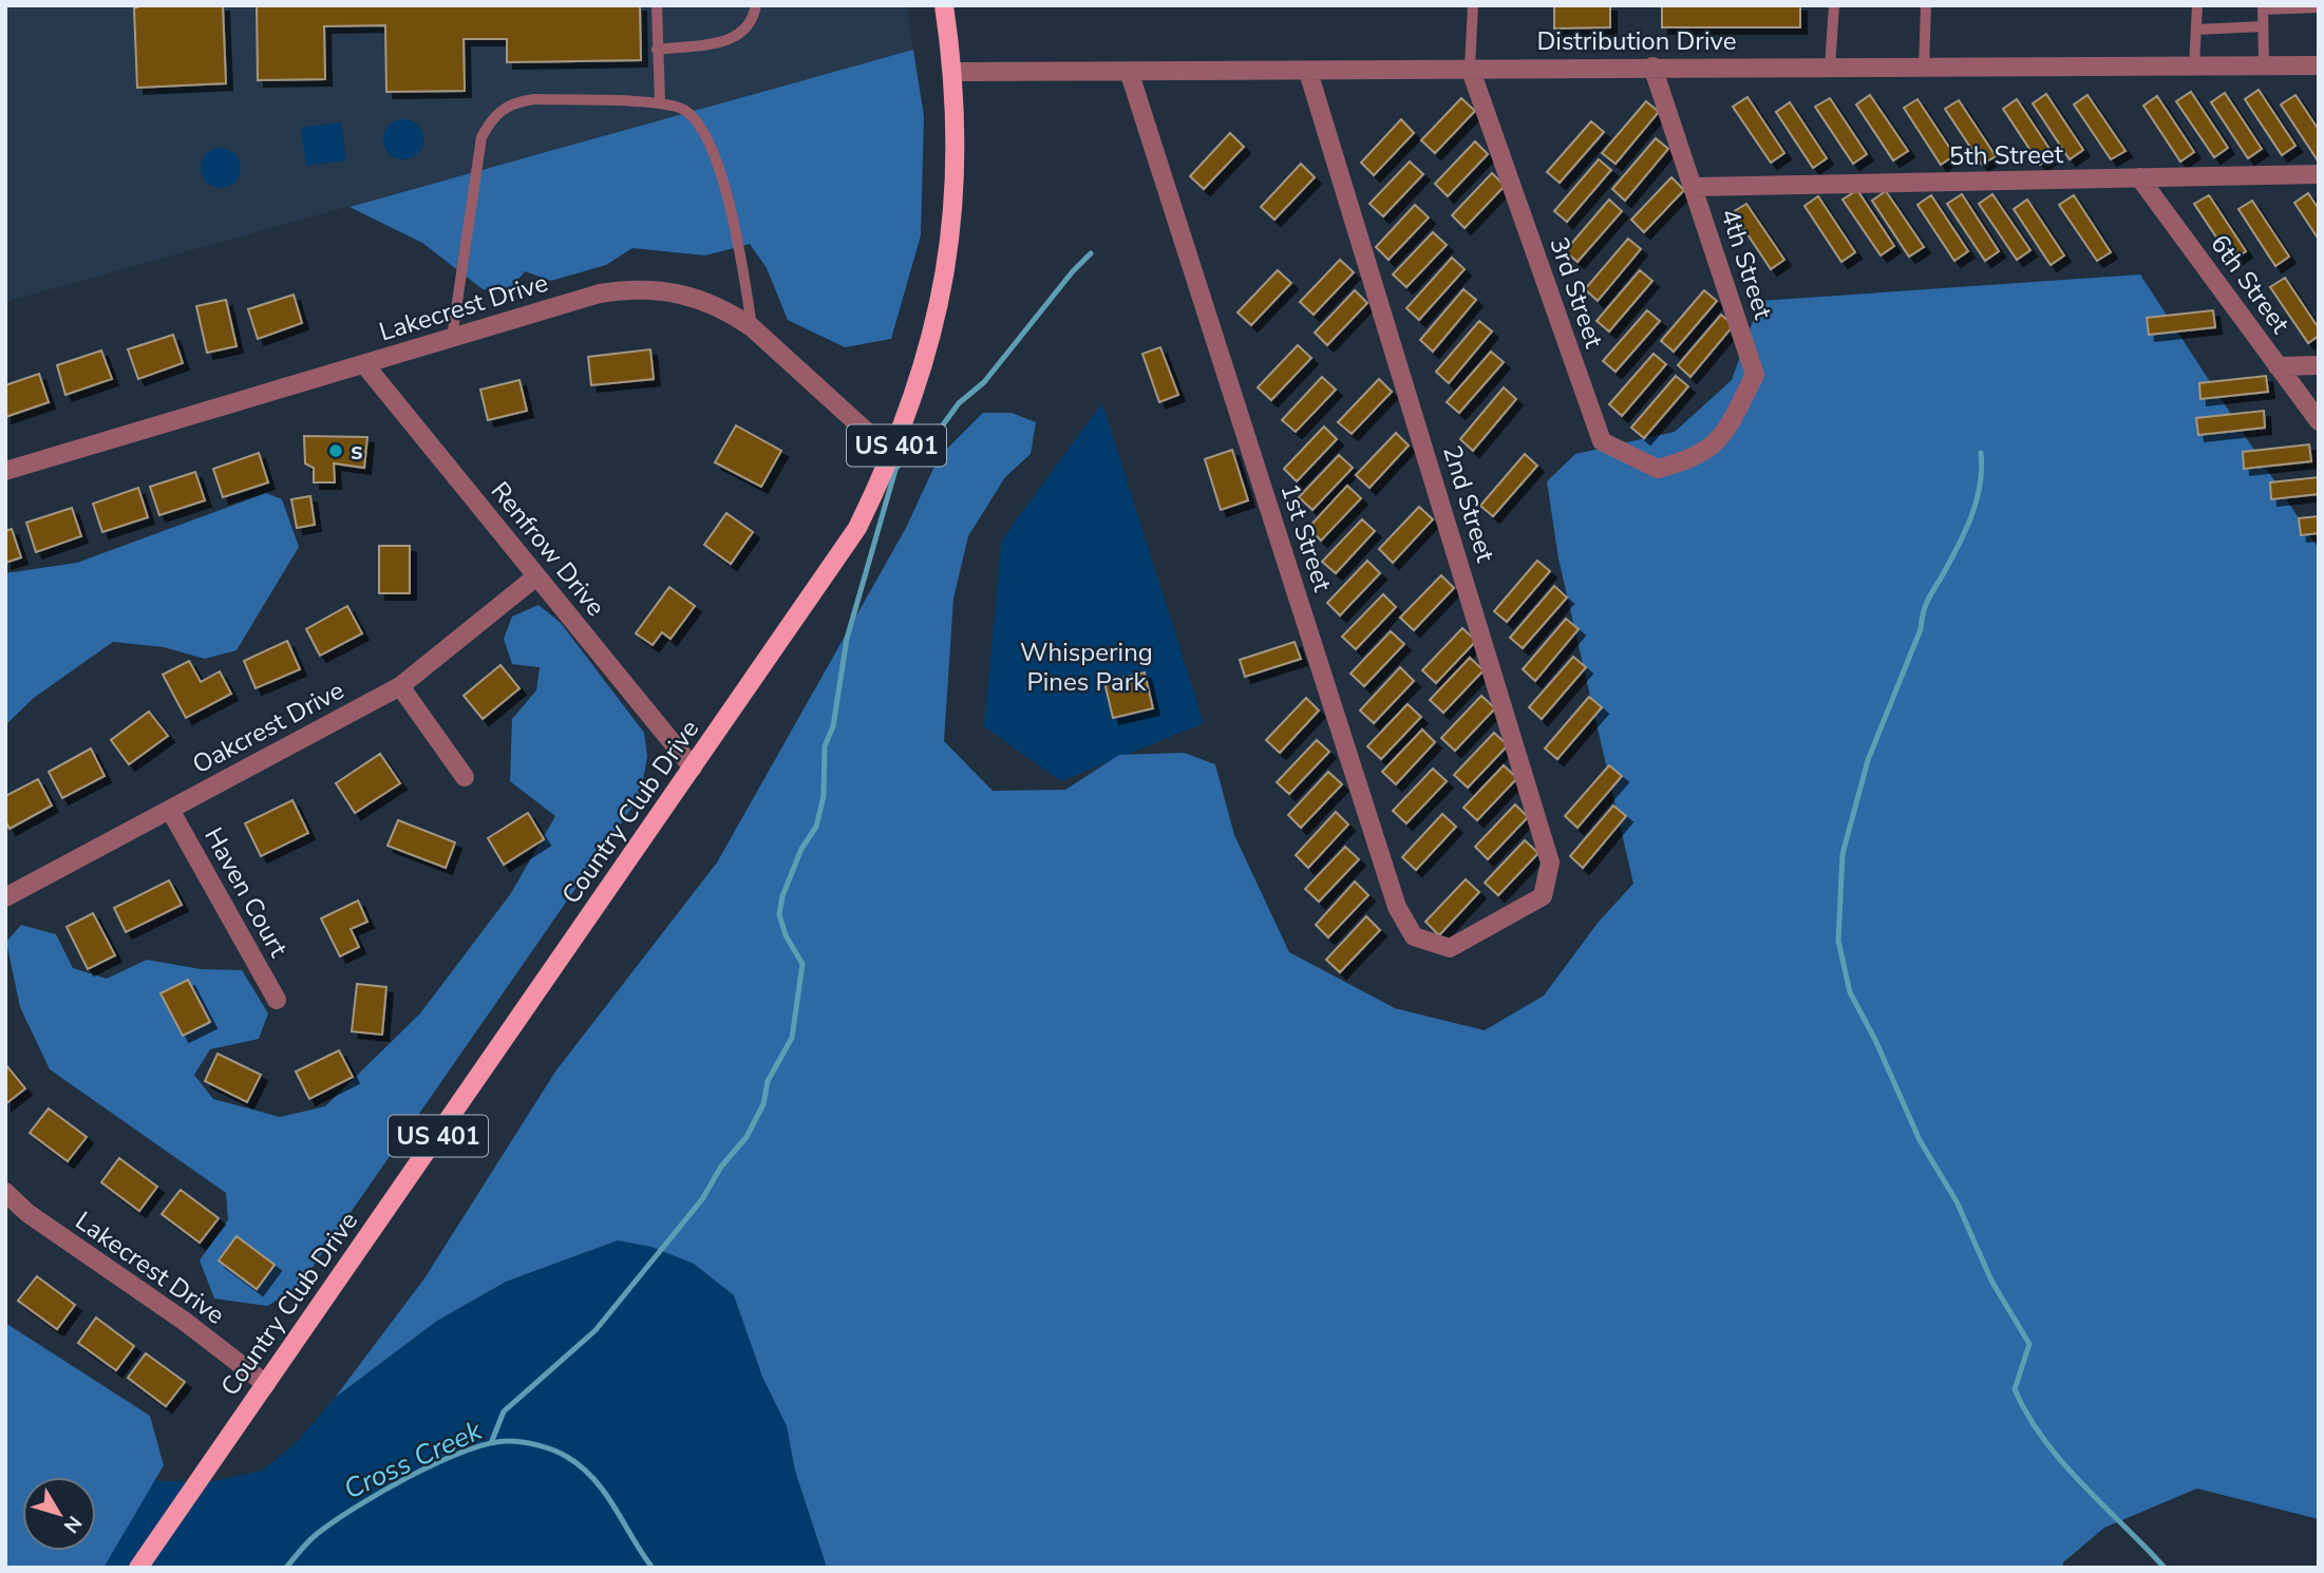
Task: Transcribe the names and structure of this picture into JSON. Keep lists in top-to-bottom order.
{
  "streets": {
    "main road": ["US 401", "Country Club Drive"],
    "street": [
      "Distribution Drive",
      "5th Street",
      "4th Street",
      "6th Street",
      "3rd Street",
      "Lakecrest Drive",
      "2nd Street",
      "1st Street",
      "Renfrow Drive",
      "Oakcrest Drive",
      "Haven Court"
    ]
  },
  "crossings": [
    ["Distribution Drive", "4th Street"],
    ["Distribution Drive", "3rd Street"],
    ["Distribution Drive", "2nd Street"],
    ["Distribution Drive", "1st Street"],
    ["Distribution Drive", "Country Club Drive"],
    ["5th Street", "4th Street"],
    ["5th Street", "6th Street"],
    ["4th Street", "3rd Street"],
    ["Lakecrest Drive", "Renfrow Drive"],
    ["Lakecrest Drive", "Country Club Drive"],
    ["2nd Street", "1st Street"],
    ["Renfrow Drive", "Oakcrest Drive"],
    ["Renfrow Drive", "Country Club Drive"],
    ["Oakcrest Drive", "Haven Court"]
  ],
  "water": ["Cross Creek"],
  "parks": ["Whispering Pines Park"],
  "places": ["s"],
  "north": "bottom right"
}
